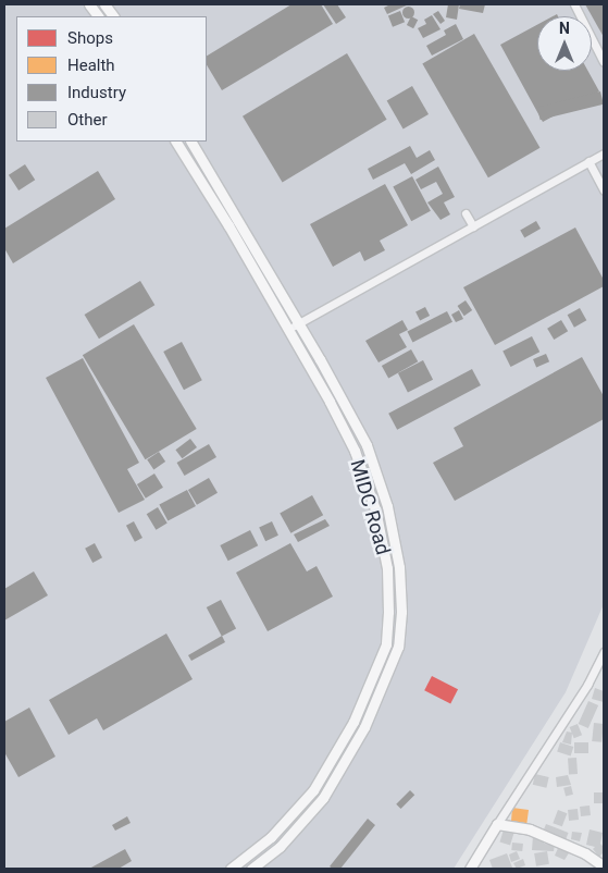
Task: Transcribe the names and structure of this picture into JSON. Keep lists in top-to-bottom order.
{
  "streets": {
    "main road": ["MIDC Road"]
  },
  "legend": [
    "Shops",
    "Health",
    "Industry",
    "Other"
  ],
  "north": "top"
}
